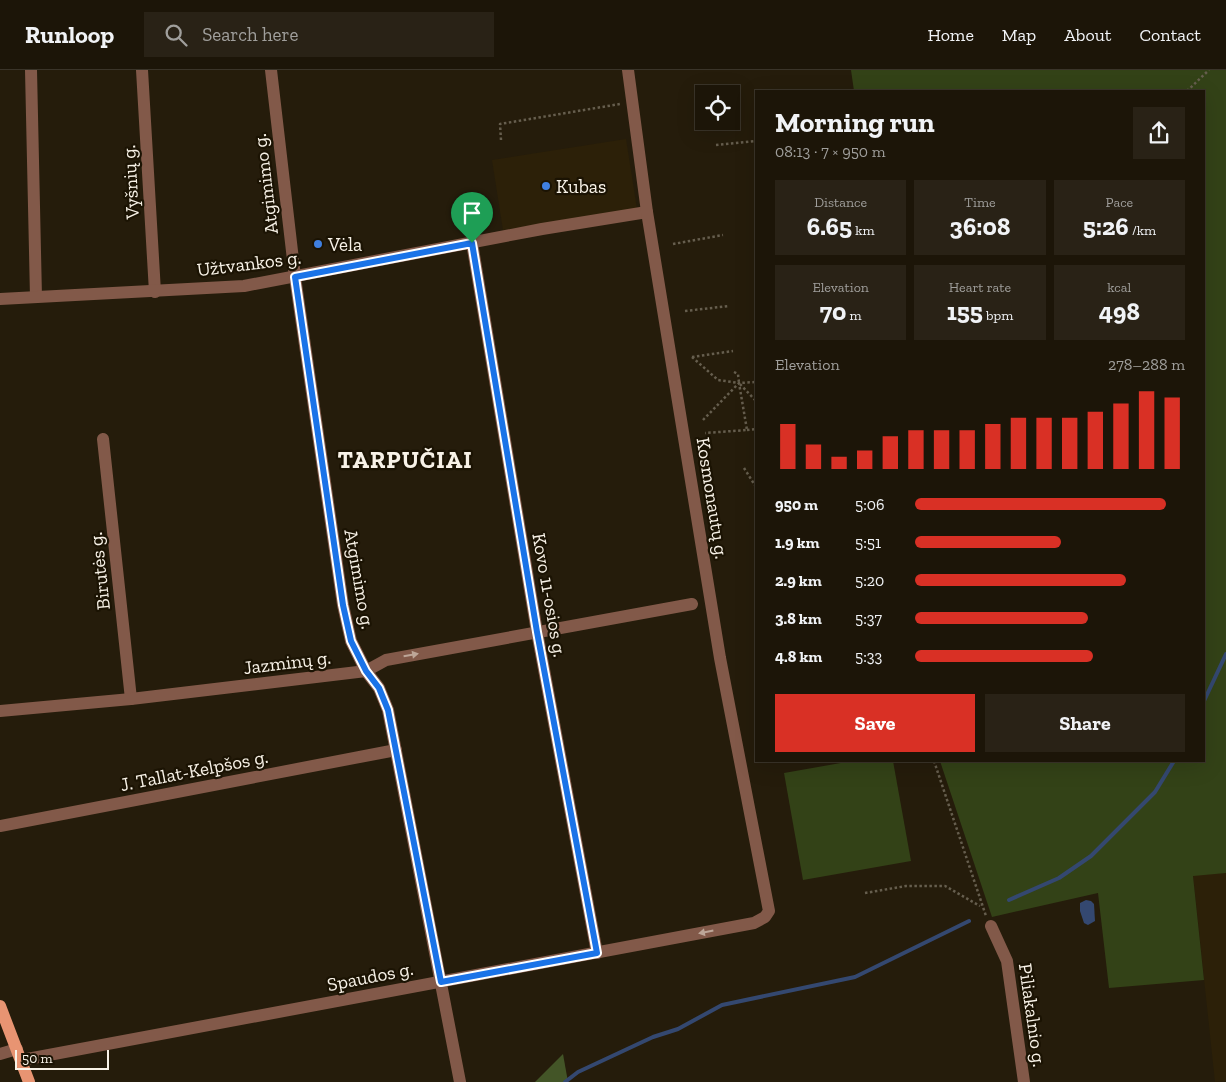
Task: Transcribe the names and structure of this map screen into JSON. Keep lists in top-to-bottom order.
{
  "streets": {
    "street": [
      "Vyšnių g.",
      "Atgimimo g.",
      "Užtvankos g.",
      "Kosmonautų g.",
      "Birutės g.",
      "Kovo 11-osios g.",
      "Jazminų g.",
      "J. Tallat-Kelpšos g.",
      "Spaudos g.",
      "Piliakalnio g."
    ]
  },
  "crossings": [
    ["Vyšnių g.", "Užtvankos g."],
    ["Atgimimo g.", "Užtvankos g."],
    ["Atgimimo g.", "Jazminų g."],
    ["Atgimimo g.", "J. Tallat-Kelpšos g."],
    ["Atgimimo g.", "Spaudos g."],
    ["Užtvankos g.", "Kosmonautų g."],
    ["Užtvankos g.", "Kovo 11-osios g."],
    ["Kosmonautų g.", "Spaudos g."],
    ["Birutės g.", "Jazminų g."],
    ["Kovo 11-osios g.", "Jazminų g."],
    ["Kovo 11-osios g.", "Spaudos g."]
  ],
  "districts": ["TARPUČIAI"],
  "places": ["Kubas", "Vėla"],
  "scale_bar": "50 m",
  "page": {
    "header": "Runloop",
    "search": "Search here",
    "nav": [
      "Home",
      "Map",
      "About",
      "Contact"
    ],
    "heading": ["Morning run", "08:13 · 7 × 950 m"],
    "stats": [
      ["Distance", "6.65 km"],
      ["Time", "36:08"],
      ["Pace", "5:26 /km"],
      ["Elevation", "70 m"],
      ["Heart rate", "155 bpm"],
      ["kcal", "498"]
    ],
    "chart": ["Elevation", "278–288 m"],
    "list": [
      {
        "name": "950 m",
        "note": "5:06"
      },
      {
        "name": "1.9 km",
        "note": "5:51"
      },
      {
        "name": "2.9 km",
        "note": "5:20"
      },
      {
        "name": "3.8 km",
        "note": "5:37"
      },
      {
        "name": "4.8 km",
        "note": "5:33"
      }
    ],
    "buttons": ["Save", "Share"],
    "scale": "50 m"
  }
}
